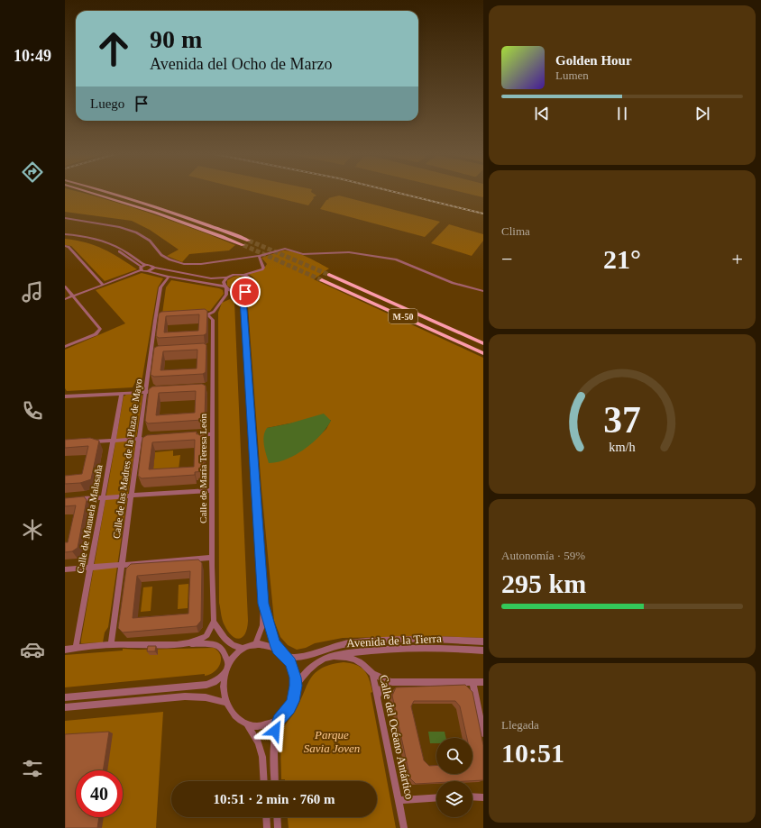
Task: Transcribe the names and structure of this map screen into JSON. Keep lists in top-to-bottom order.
{
  "streets": {
    "highway": ["M-50"],
    "street": [
      "Calle de las Madres de la Plaza de Mayo",
      "Calle de María Teresa León",
      "Calle de Manuela Malasaña",
      "Avenida de la Tierra",
      "Calle del Océano Antártico"
    ]
  },
  "crossings": [
    ["Avenida de la Tierra", "Calle del Océano Antártico"]
  ],
  "parks": ["Parque Savia Joven"],
  "page": {
    "tabs": "10:49",
    "turn": ["90 m", "Avenida del Ocho de Marzo"],
    "song": ["Golden Hour", "Lumen"],
    "then": "Luego",
    "tile": [
      "Clima",
      ["Autonomía · 59%", "295 km"],
      ["Llegada", "10:51"]
    ],
    "heat": ["−", "21°", "+"],
    "limit": "40",
    "trip": "10:51 · 2 min · 760 m",
    "gauge": ["37", "km/h"]
  }
}
